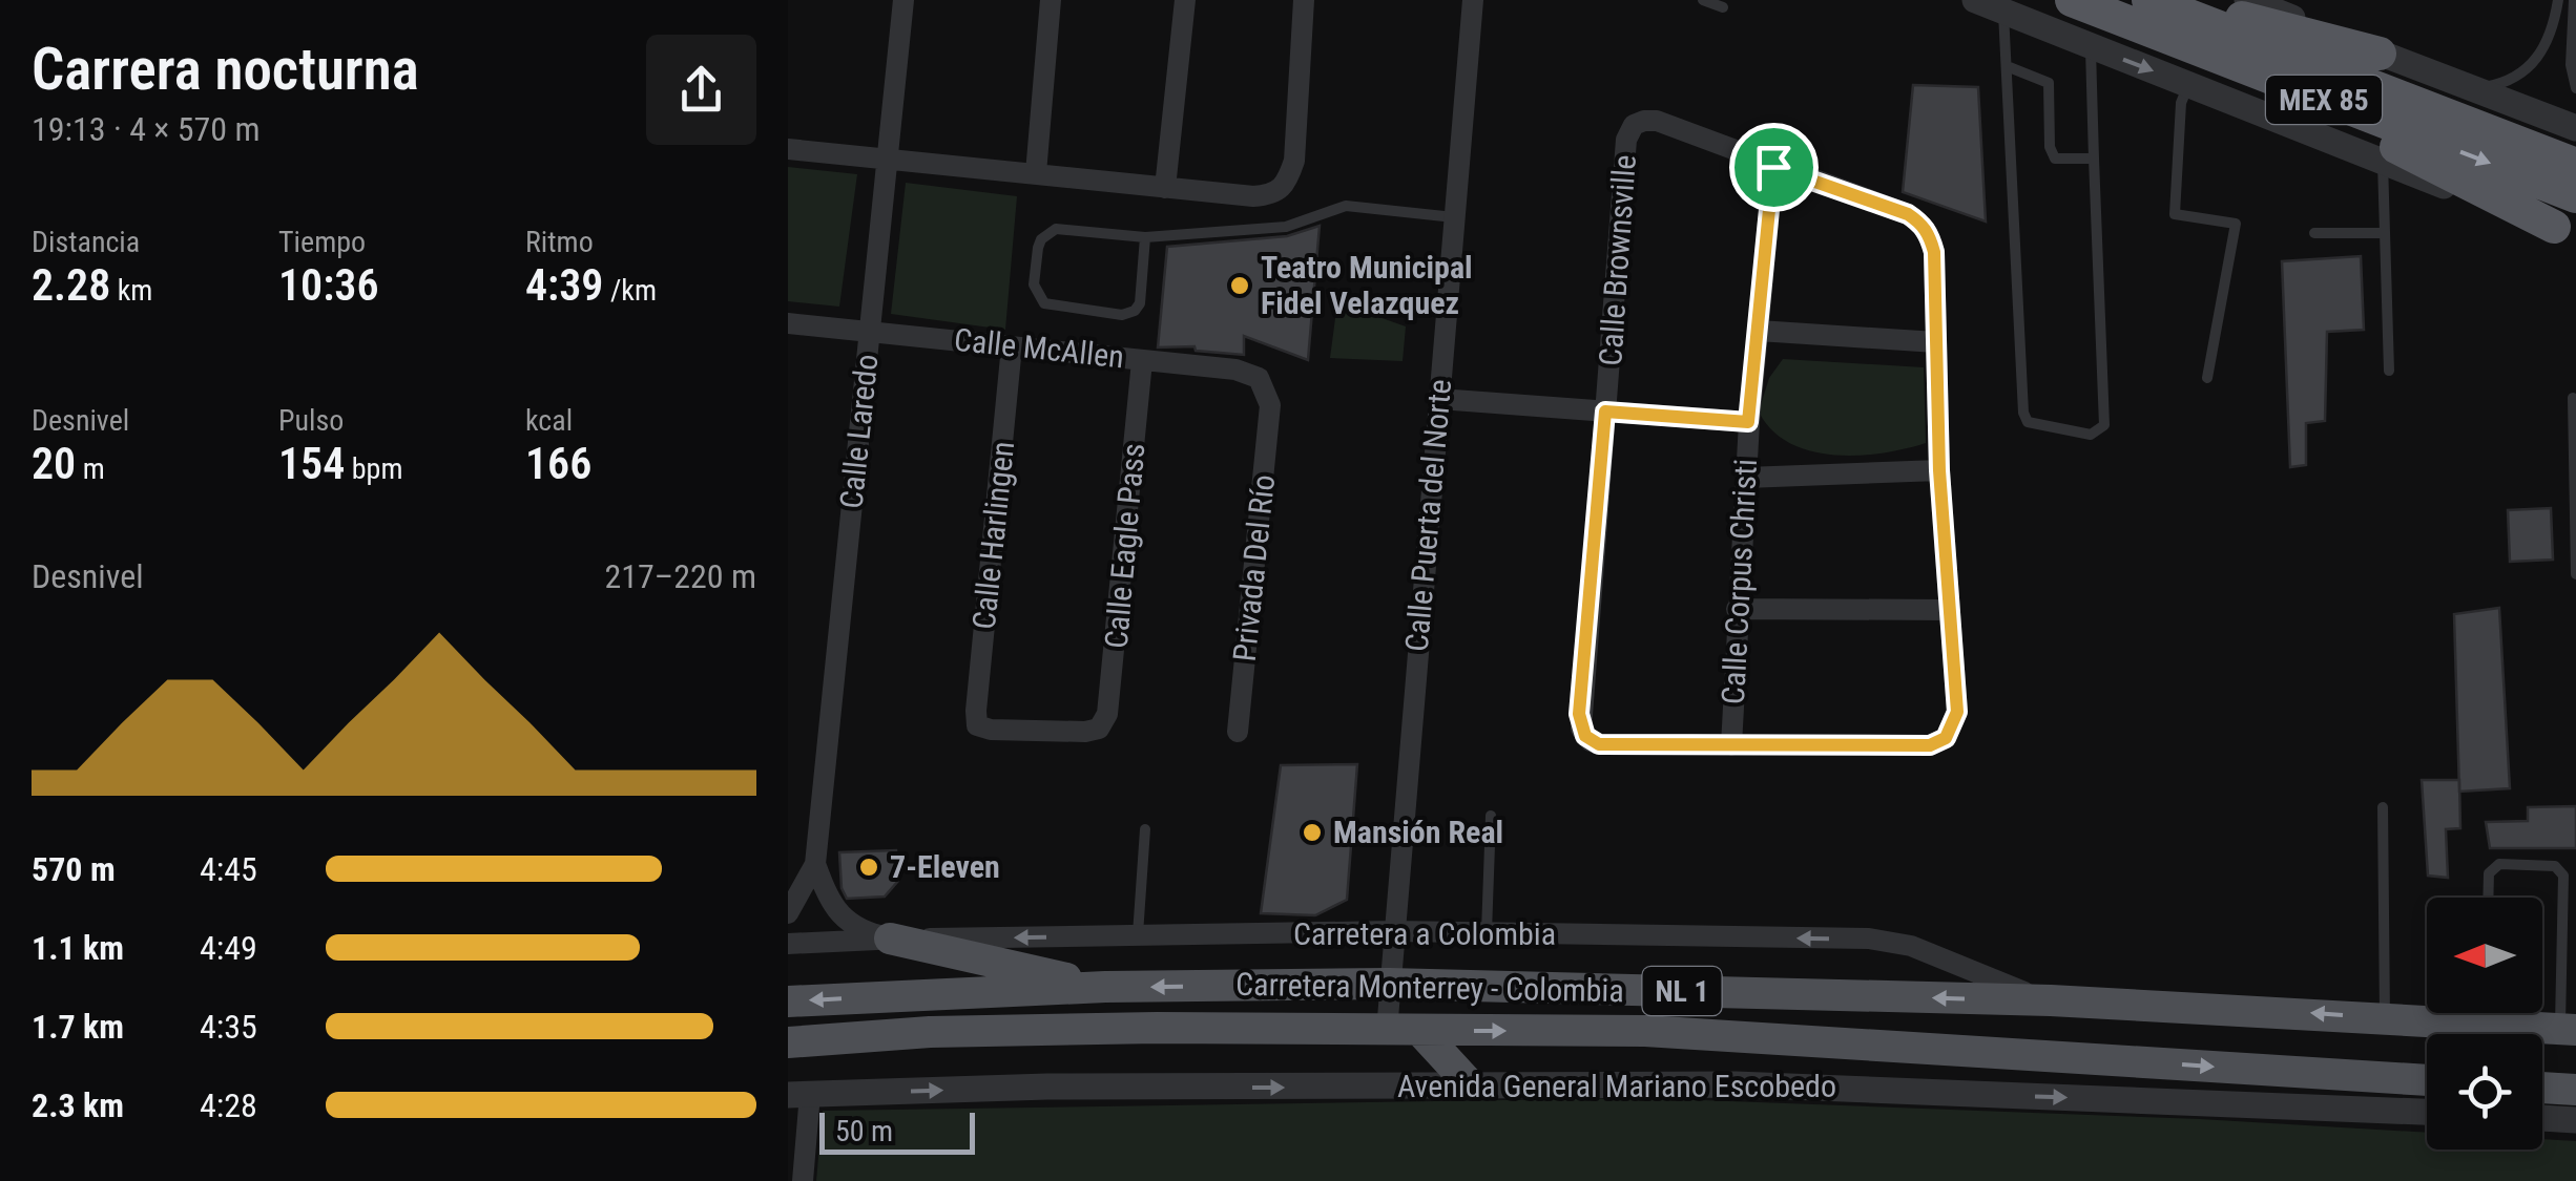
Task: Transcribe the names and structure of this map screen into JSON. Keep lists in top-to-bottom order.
{
  "streets": {
    "highway": ["MEX 85"],
    "main road": ["Carretera Monterrey - Colombia", "NL 1"],
    "street": [
      "Calle Brownsville",
      "Calle McAllen",
      "Calle Laredo",
      "Calle Puerta del Norte",
      "Calle Harlingen",
      "Calle Eagle Pass",
      "Privada Del Río",
      "Calle Corpus Christi",
      "Carretera a Colombia",
      "Avenida General Mariano Escobedo"
    ]
  },
  "crossings": [
    ["Calle Brownsville", "Calle Corpus Christi"],
    ["Calle McAllen", "Calle Laredo"],
    ["Calle McAllen", "Calle Harlingen"],
    ["Calle McAllen", "Calle Eagle Pass"],
    ["Calle McAllen", "Privada Del Río"],
    ["Calle Puerta del Norte", "Carretera a Colombia"],
    ["Calle Puerta del Norte", "Carretera Monterrey - Colombia"],
    ["Calle Harlingen", "Calle Eagle Pass"],
    ["Carretera a Colombia", "Carretera Monterrey - Colombia"]
  ],
  "one_way": ["Carretera a Colombia", "Avenida General Mariano Escobedo"],
  "places": ["Teatro Municipal Fidel Velazquez", "Mansión Real", "7-Eleven"],
  "scale_bar": "50 m",
  "north": "left",
  "page": {
    "heading": ["Carrera nocturna", "19:13 · 4 × 570 m"],
    "stats": [
      ["Distancia", "2.28 km"],
      ["Tiempo", "10:36"],
      ["Ritmo", "4:39 /km"],
      ["Desnivel", "20 m"],
      ["Pulso", "154 bpm"],
      ["kcal", "166"]
    ],
    "chart": ["Desnivel", "217–220 m"],
    "list": [
      {
        "name": "570 m",
        "note": "4:45"
      },
      {
        "name": "1.1 km",
        "note": "4:49"
      },
      {
        "name": "1.7 km",
        "note": "4:35"
      },
      {
        "name": "2.3 km",
        "note": "4:28"
      }
    ],
    "scale": "50 m"
  }
}
